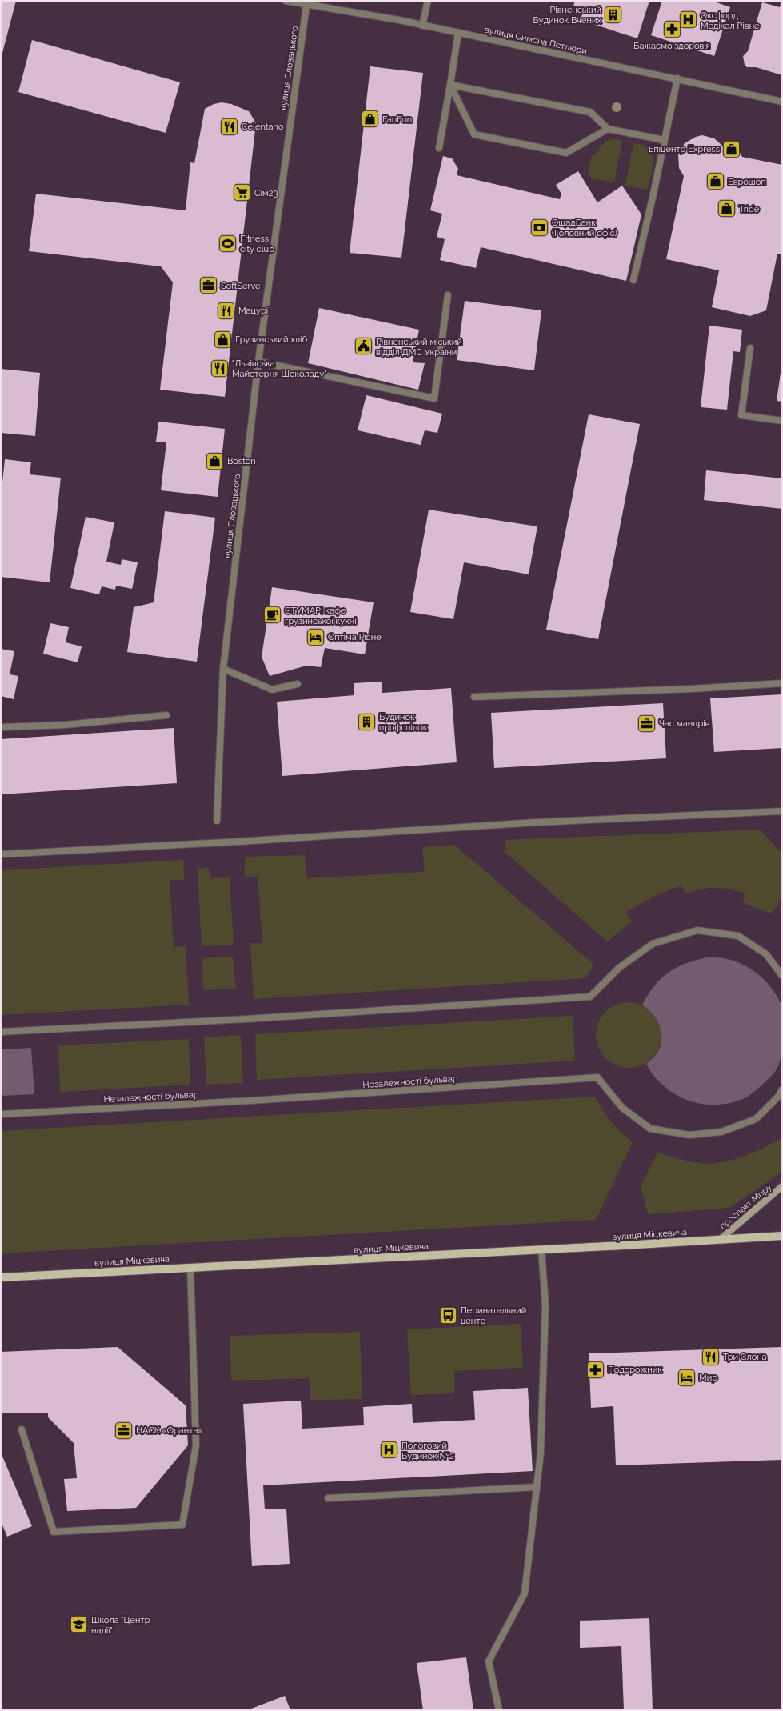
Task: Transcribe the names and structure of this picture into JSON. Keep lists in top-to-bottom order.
{
  "streets": {
    "main road": ["вулиця Міцкевича"],
    "street": [
      "вулиця Симона Петлюри",
      "вулиця Словацького",
      "Незалежності бульвар",
      "проспект Миру"
    ]
  },
  "crossings": [
    ["вулиця Симона Петлюри", "вулиця Словацького"],
    ["проспект Миру", "вулиця Міцкевича"]
  ],
  "places": {
    "building": ["Рівненський Будинок Вчених", "Будинок профспілок"],
    "hospital": ["Оксфорд Медікал Рівне", "Пологовий Будинок №2"],
    "pharmacy": ["Бажаємо здоров'я", "Подорожник"],
    "shop": [
      "FanFon",
      "Епіцентр Express",
      "Еврошоп",
      "Tride",
      "Грузинський хліб",
      "Boston"
    ],
    "restaurant": [
      "Celentano",
      "Мацурі",
      "\"Львівська Майстерня Шоколаду\"",
      "Три Слона"
    ],
    "supermarket": ["Сім23"],
    "bank": ["ОщадБанк (Головний офіс)"],
    "sports": ["Fitness city club"],
    "office": ["SoftServe", "Час мандрів", "НАСК «Оранта»"],
    "public building": ["Рівненський міський відділ ДМС України"],
    "cafe": ["СТУМАРІ кафе грузинської кухні"],
    "hotel": ["Оптіма Рівне", "Мир"],
    "bus stop": ["Перинатальний центр"],
    "school or university": ["Школа \"Центр надії\""]
  }
}
